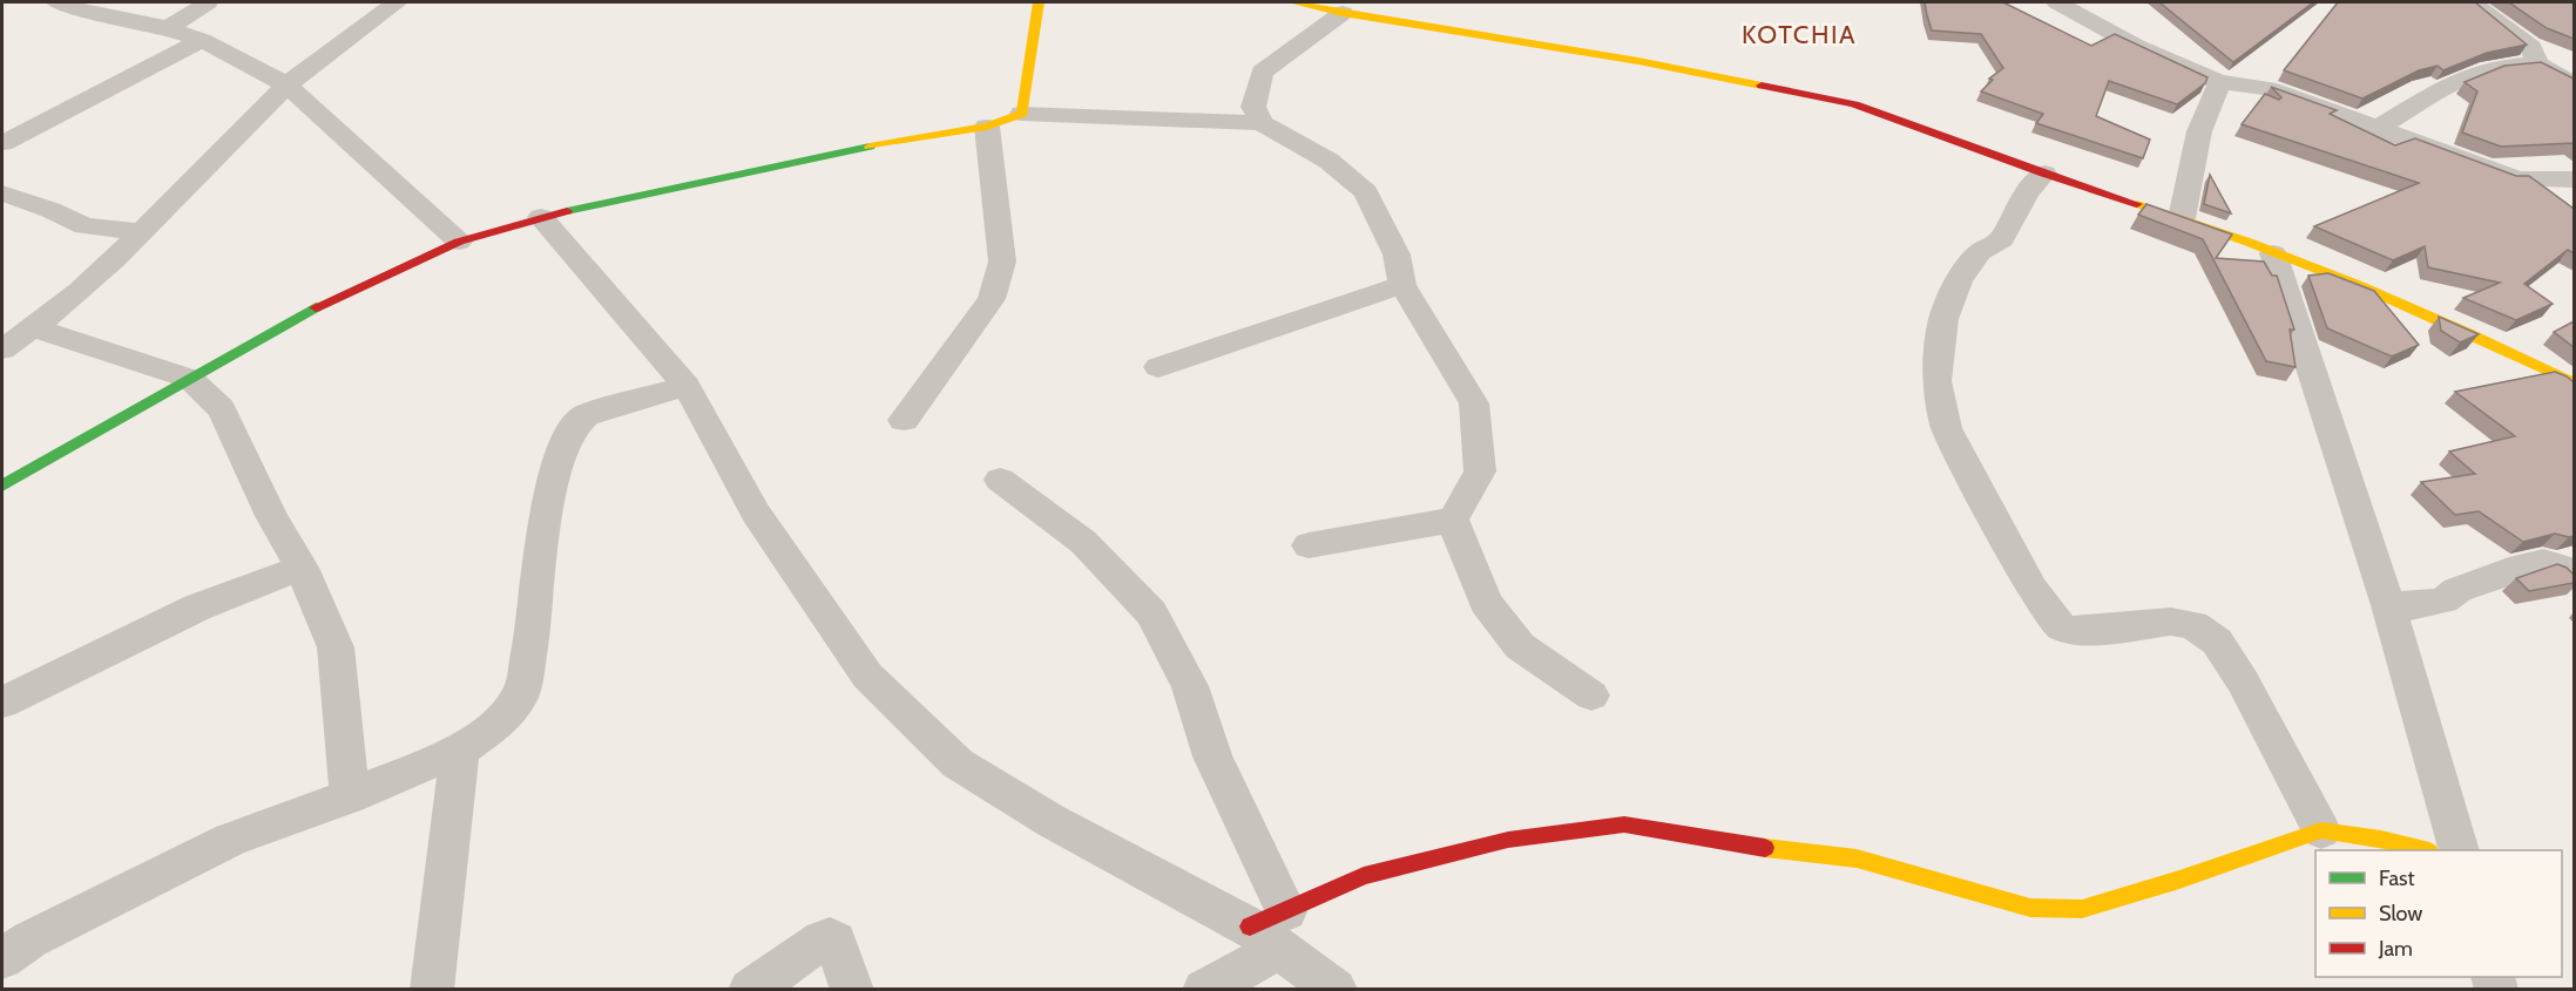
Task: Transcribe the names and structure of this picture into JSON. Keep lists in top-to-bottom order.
{
  "districts": ["KOTCHIA"],
  "legend": ["Fast", "Slow", "Jam"]
}
